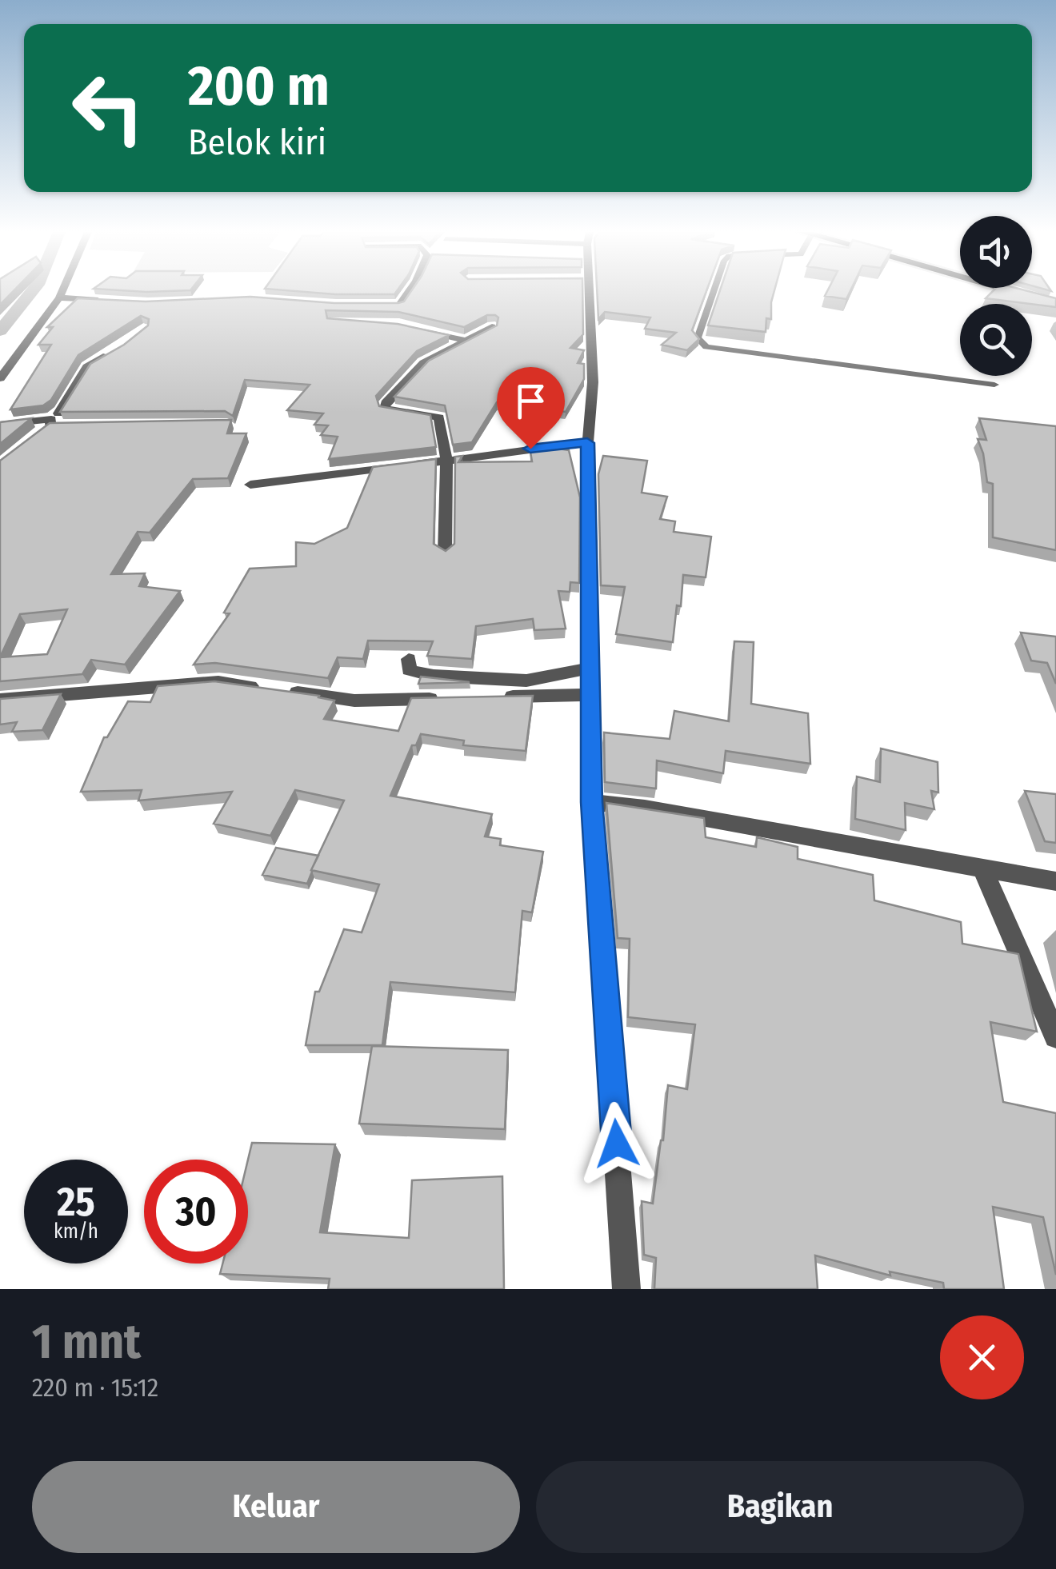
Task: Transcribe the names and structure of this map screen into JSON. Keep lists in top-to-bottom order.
{
  "page": {
    "turn": ["200 m", "Belok kiri"],
    "speed": "25 km/h",
    "limit": "30",
    "heading": ["1 mnt", "220 m · 15:12"],
    "buttons": ["Keluar", "Bagikan"]
  }
}
